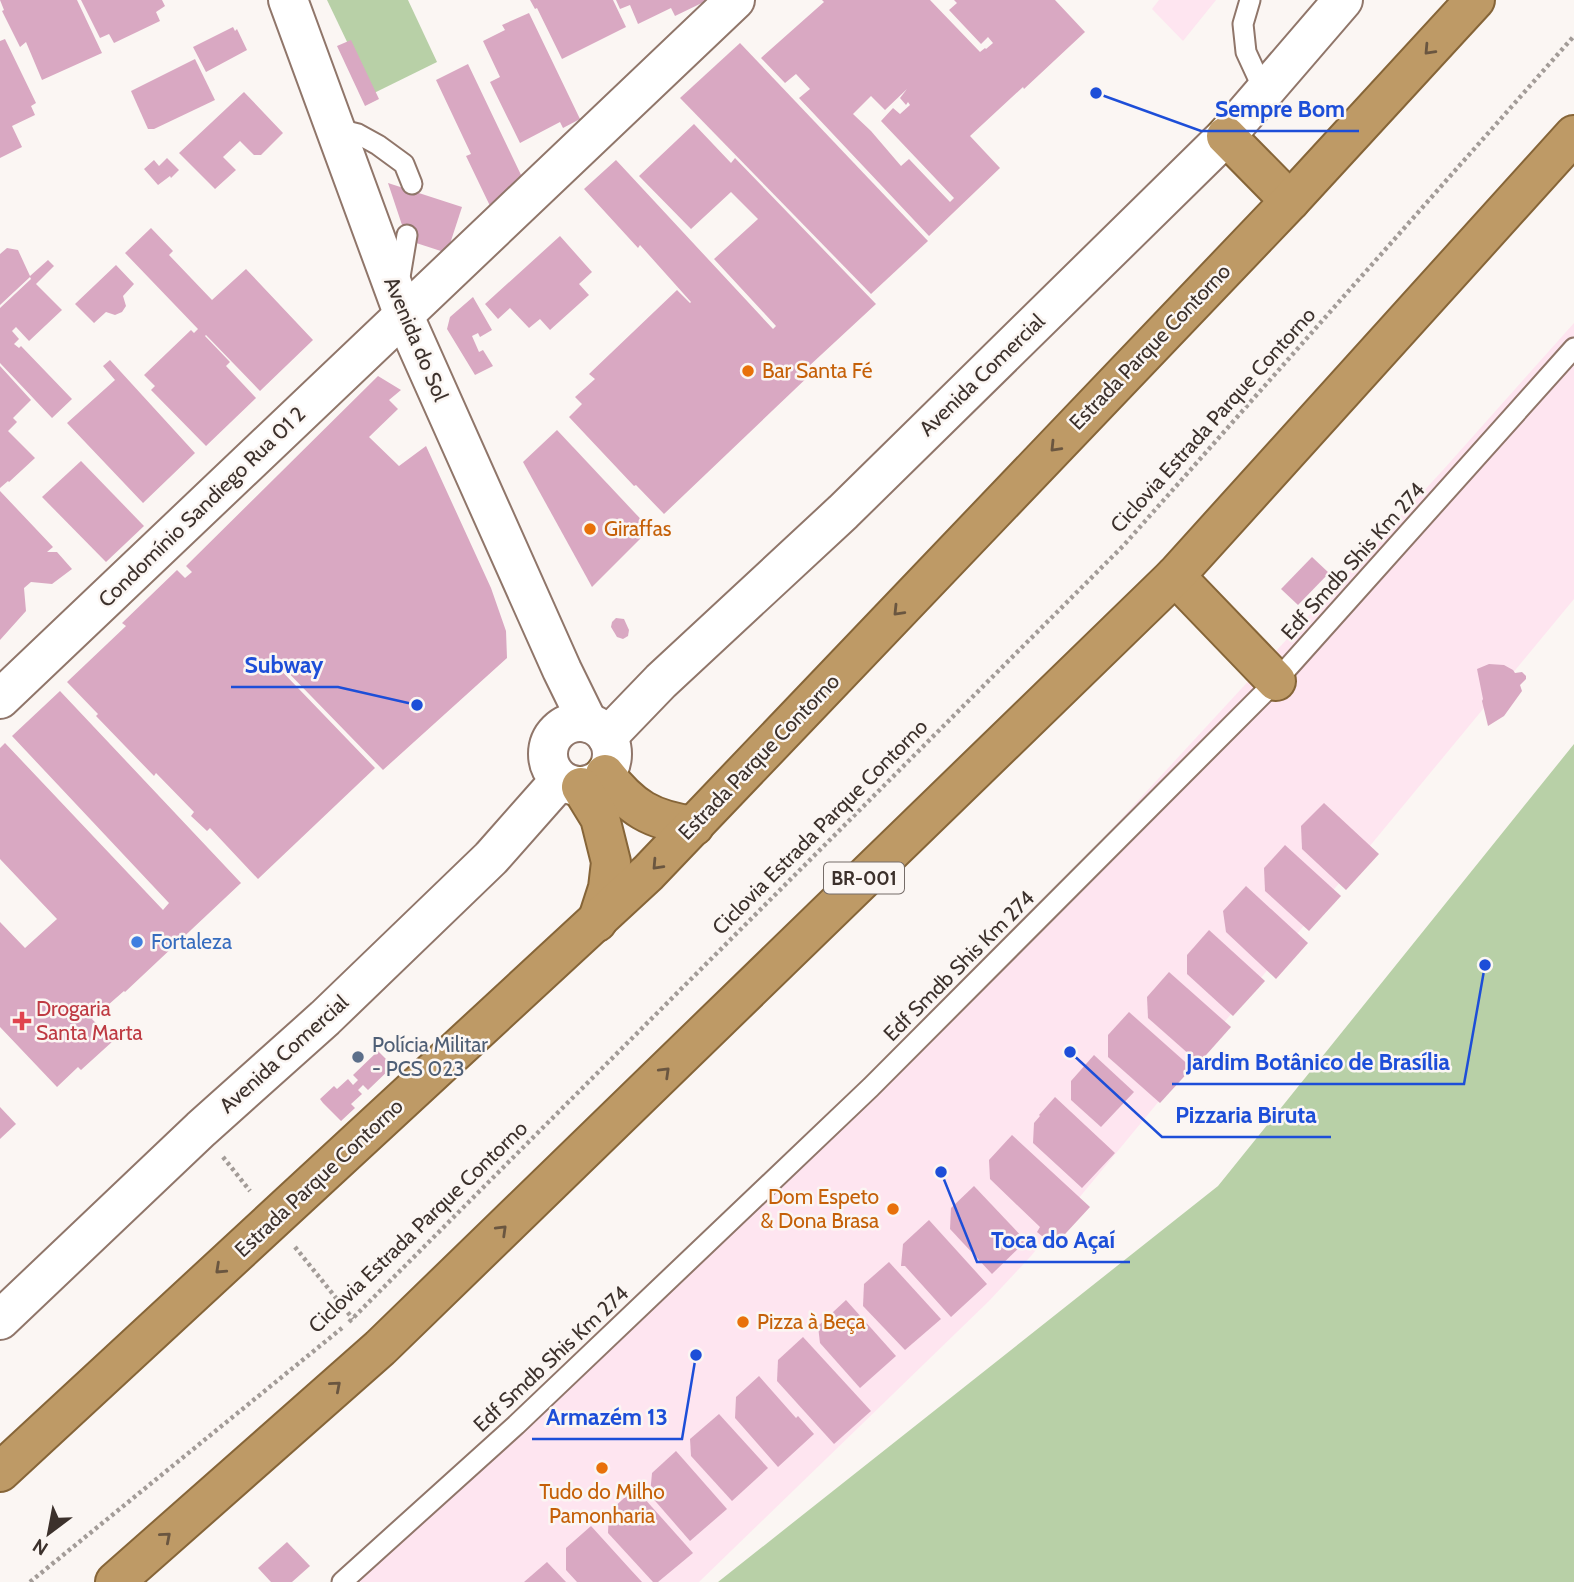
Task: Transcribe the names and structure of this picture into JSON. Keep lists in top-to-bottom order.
{
  "streets": {
    "highway": ["Estrada Parque Contorno", "BR-001"],
    "street": ["Avenida do Sol", "Avenida Comercial", "Condomínio Sandiego Rua 01 2"],
    "lane": ["Edf Smdb Shis Km 274"],
    "path": ["Ciclovia Estrada Parque Contorno"]
  },
  "crossings": [
    ["Avenida do Sol", "Avenida Comercial"],
    ["Avenida do Sol", "Condomínio Sandiego Rua 01 2"]
  ],
  "places": {
    "other": [
      "Sempre Bom",
      "Bar Santa Fé",
      "Giraffas",
      "Subway",
      "Fortaleza",
      "Jardim Botânico de Brasília",
      "Pizzaria Biruta",
      "Polícia Militar - PCS 023",
      "Toca do Açaí",
      "Dom Espeto & Dona Brasa",
      "Pizza à Beça",
      "Armazém 13",
      "Tudo do Milho Pamonharia"
    ],
    "health": ["Drogaria Santa Marta"]
  },
  "north": "bottom left"
}
